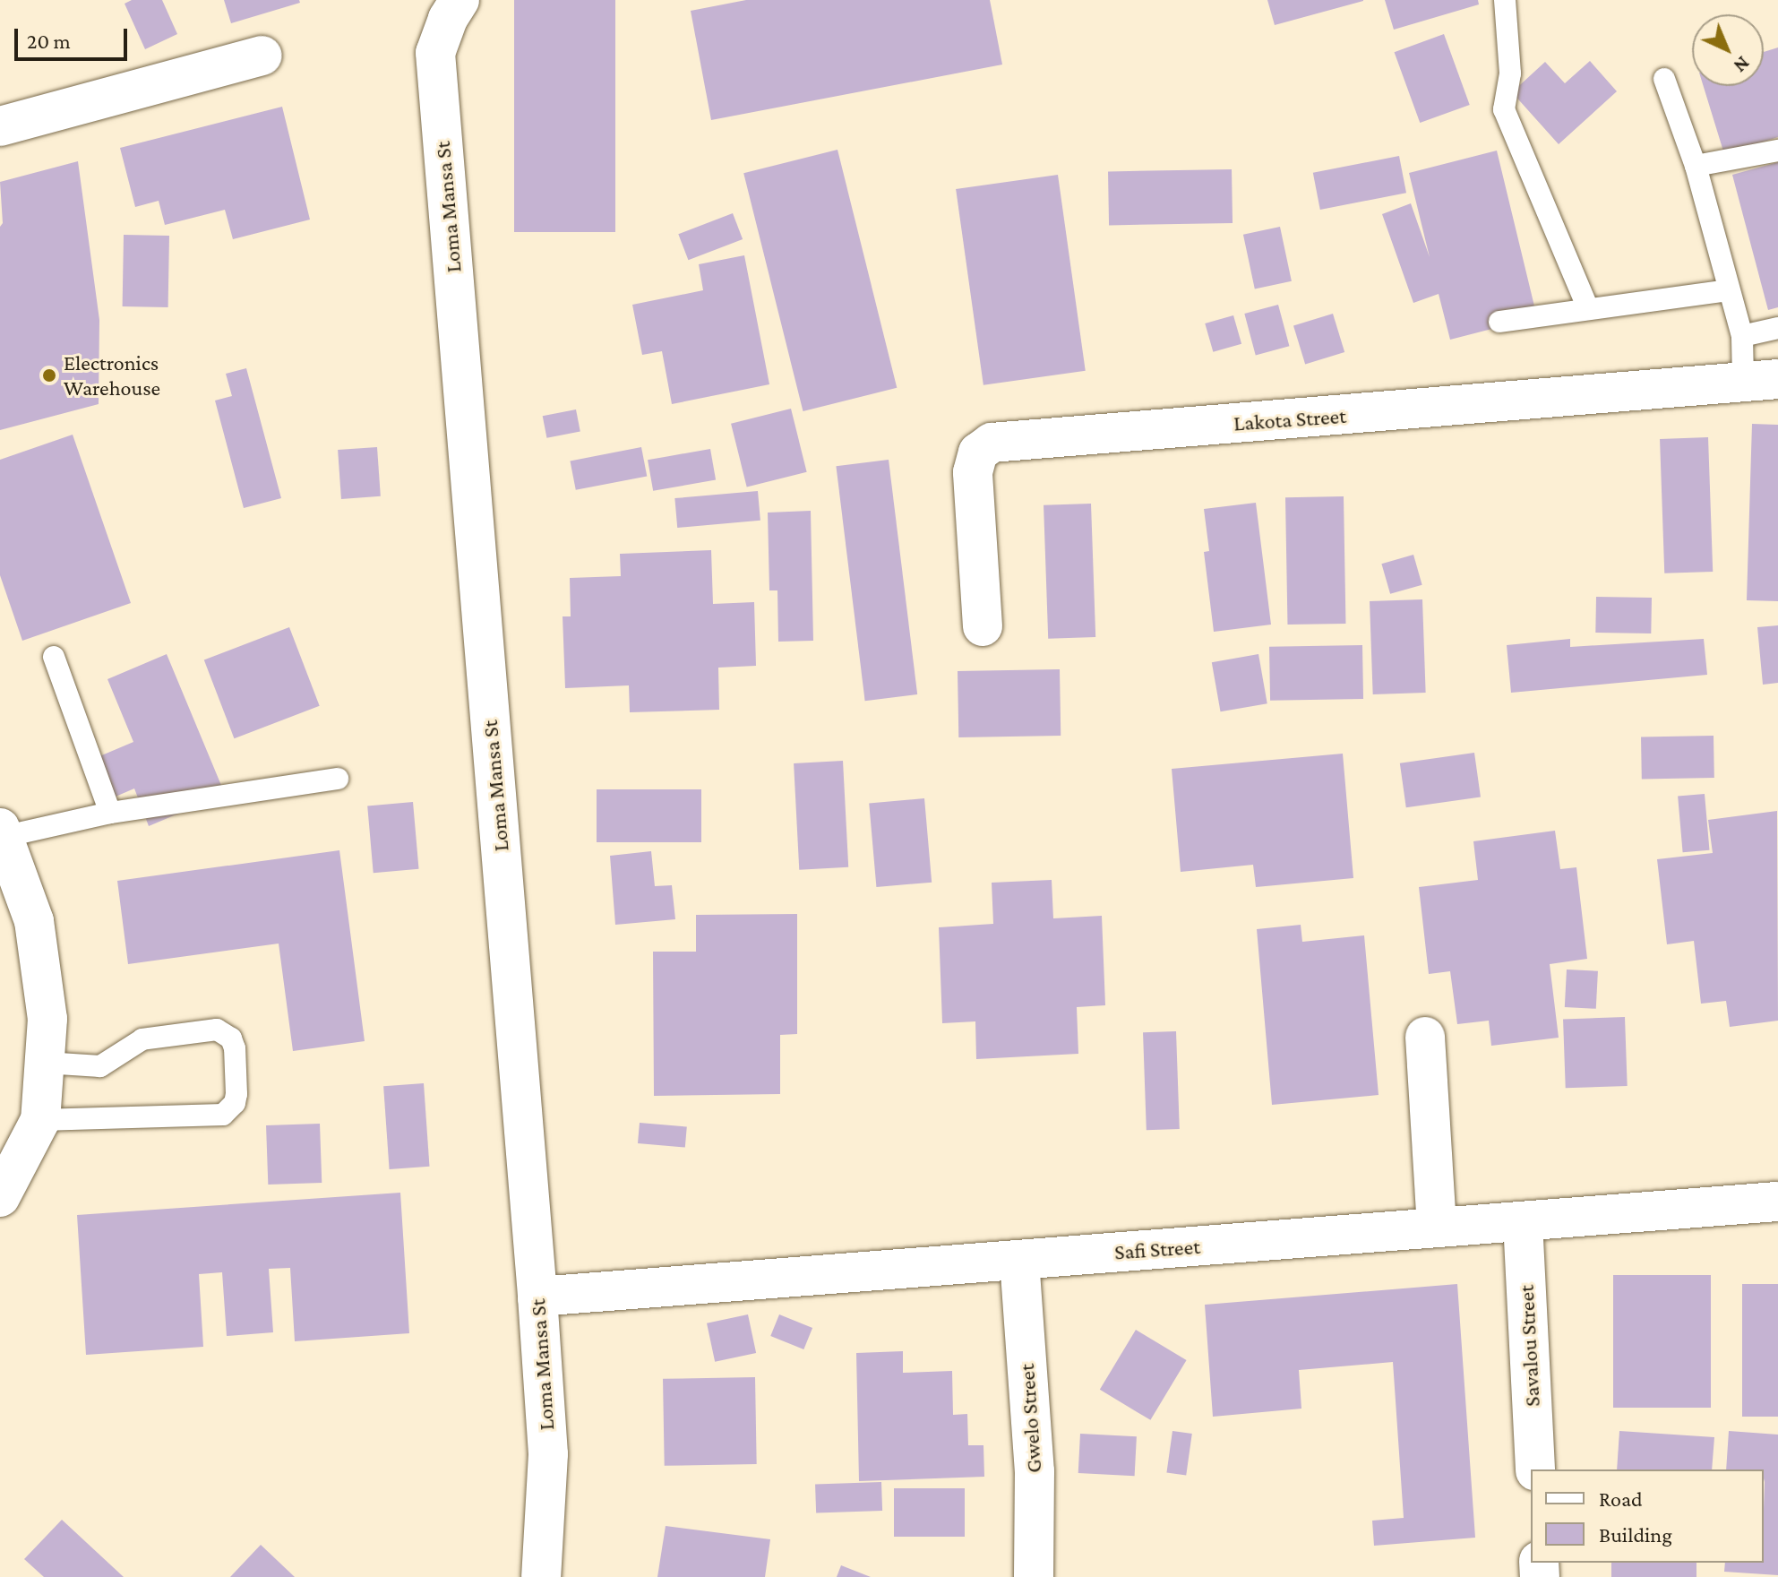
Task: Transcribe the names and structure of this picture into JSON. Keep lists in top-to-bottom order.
{
  "streets": {
    "street": [
      "Loma Mansa St",
      "Lakota Street",
      "Safi Street",
      "Savalou Street",
      "Gwelo Street"
    ]
  },
  "crossings": [
    ["Loma Mansa St", "Safi Street"],
    ["Safi Street", "Savalou Street"],
    ["Safi Street", "Gwelo Street"]
  ],
  "places": ["Electronics Warehouse"],
  "legend": ["Road", "Building"],
  "scale_bar": "20 m",
  "north": "bottom right"
}
